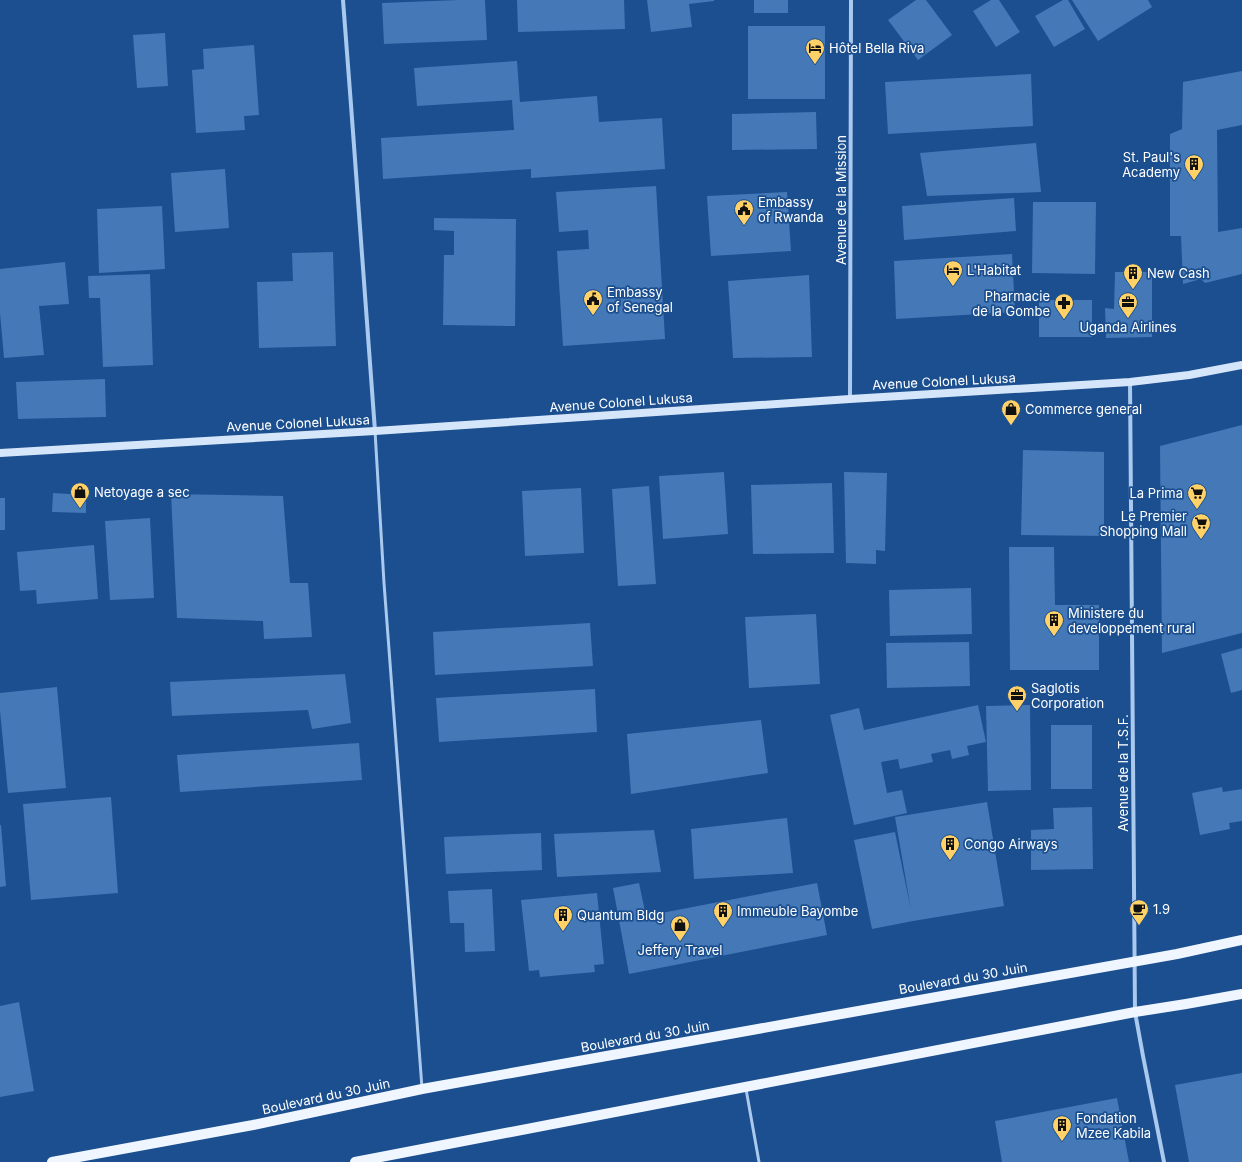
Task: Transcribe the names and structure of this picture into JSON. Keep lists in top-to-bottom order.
{
  "streets": {
    "main road": ["Avenue Colonel Lukusa", "Boulevard du 30 Juin"],
    "street": ["Avenue de la Mission", "Avenue de la T.S.F."]
  },
  "crossings": [
    ["Avenue de la Mission", "Avenue Colonel Lukusa"],
    ["Avenue Colonel Lukusa", "Avenue de la T.S.F."],
    ["Avenue de la T.S.F.", "Boulevard du 30 Juin"]
  ],
  "places": {
    "hotel": ["Hôtel Bella Riva", "L'Habitat"],
    "building": [
      "St. Paul's Academy",
      "New Cash",
      "Ministere du developpement rural",
      "Congo Airways",
      "Immeuble Bayombe",
      "Quantum Bldg",
      "Fondation Mzee Kabila"
    ],
    "public building": ["Embassy of Rwanda", "Embassy of Senegal"],
    "office": ["Uganda Airlines", "Saglotis Corporation"],
    "pharmacy": ["Pharmacie de la Gombe"],
    "shop": ["Commerce general", "Netoyage a sec", "Jeffery Travel"],
    "supermarket": ["La Prima", "Le Premier Shopping Mall"],
    "cafe": ["1.9"]
  }
}
